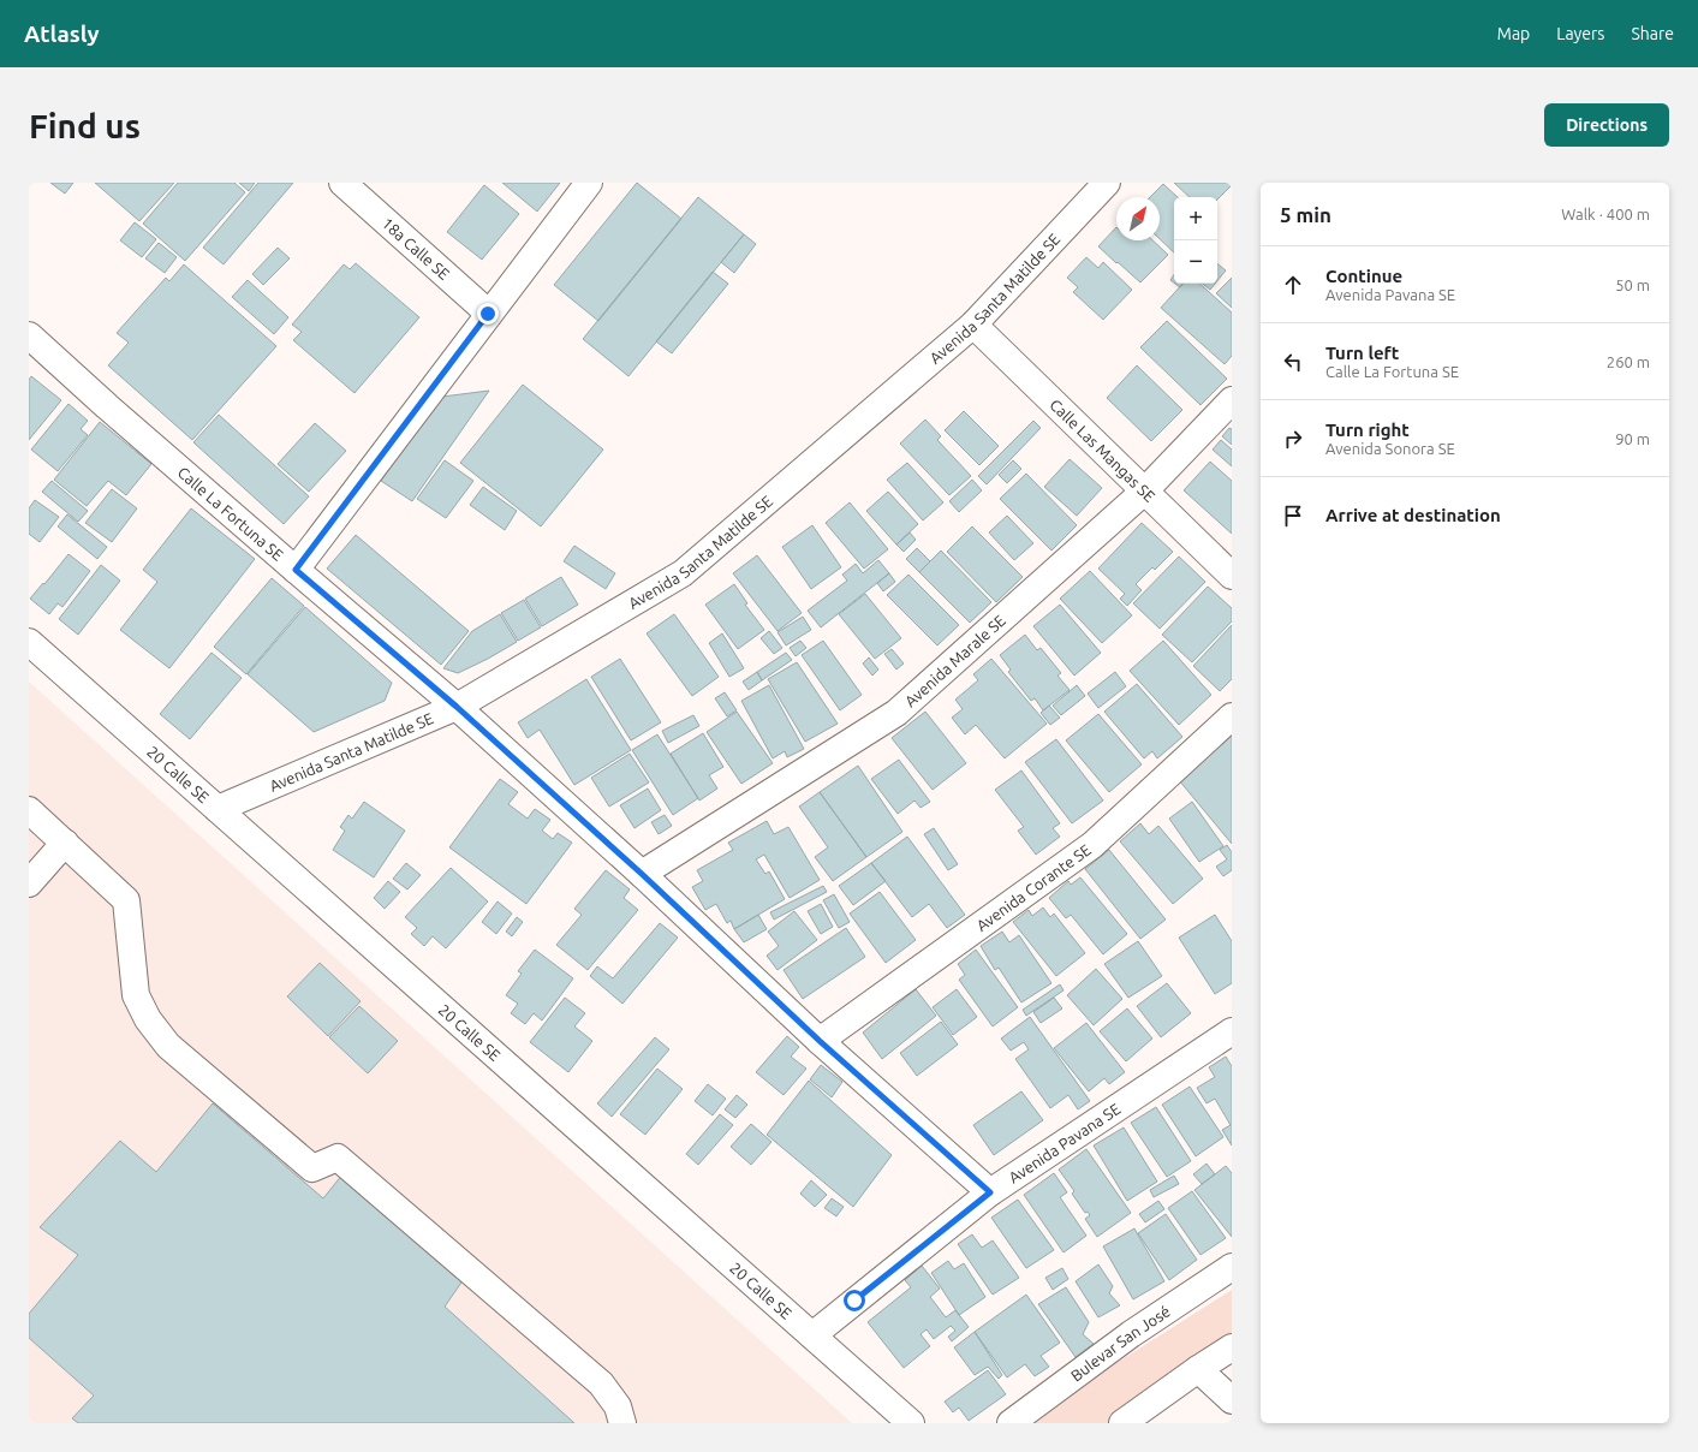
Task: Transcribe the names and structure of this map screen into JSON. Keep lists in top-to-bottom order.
{
  "streets": {
    "street": [
      "18a Calle SE",
      "Avenida Santa Matilde SE",
      "Calle Las Mangas SE",
      "Calle La Fortuna SE",
      "Avenida Marale SE",
      "20 Calle SE",
      "Avenida Corante SE",
      "Avenida Pavana SE",
      "Bulevar San José"
    ]
  },
  "crossings": [
    ["Avenida Santa Matilde SE", "Calle Las Mangas SE"],
    ["Avenida Santa Matilde SE", "Calle La Fortuna SE"],
    ["Avenida Santa Matilde SE", "20 Calle SE"],
    ["Calle Las Mangas SE", "Avenida Marale SE"],
    ["Calle La Fortuna SE", "Avenida Marale SE"],
    ["Calle La Fortuna SE", "Avenida Corante SE"],
    ["Calle La Fortuna SE", "Avenida Pavana SE"],
    ["20 Calle SE", "Avenida Pavana SE"]
  ],
  "north": "top right",
  "page": {
    "header": "Atlasly",
    "nav": ["Map", "Layers", "Share"],
    "buttons": "Directions",
    "title": "Find us",
    "heading": ["5 min", "Walk · 400 m"],
    "map_buttons": ["+", "−"],
    "list": [
      ["Continue", "Avenida Pavana SE", "50 m"],
      ["Turn left", "Calle La Fortuna SE", "260 m"],
      ["Turn right", "Avenida Sonora SE", "90 m"],
      "Arrive at destination"
    ]
  }
}
